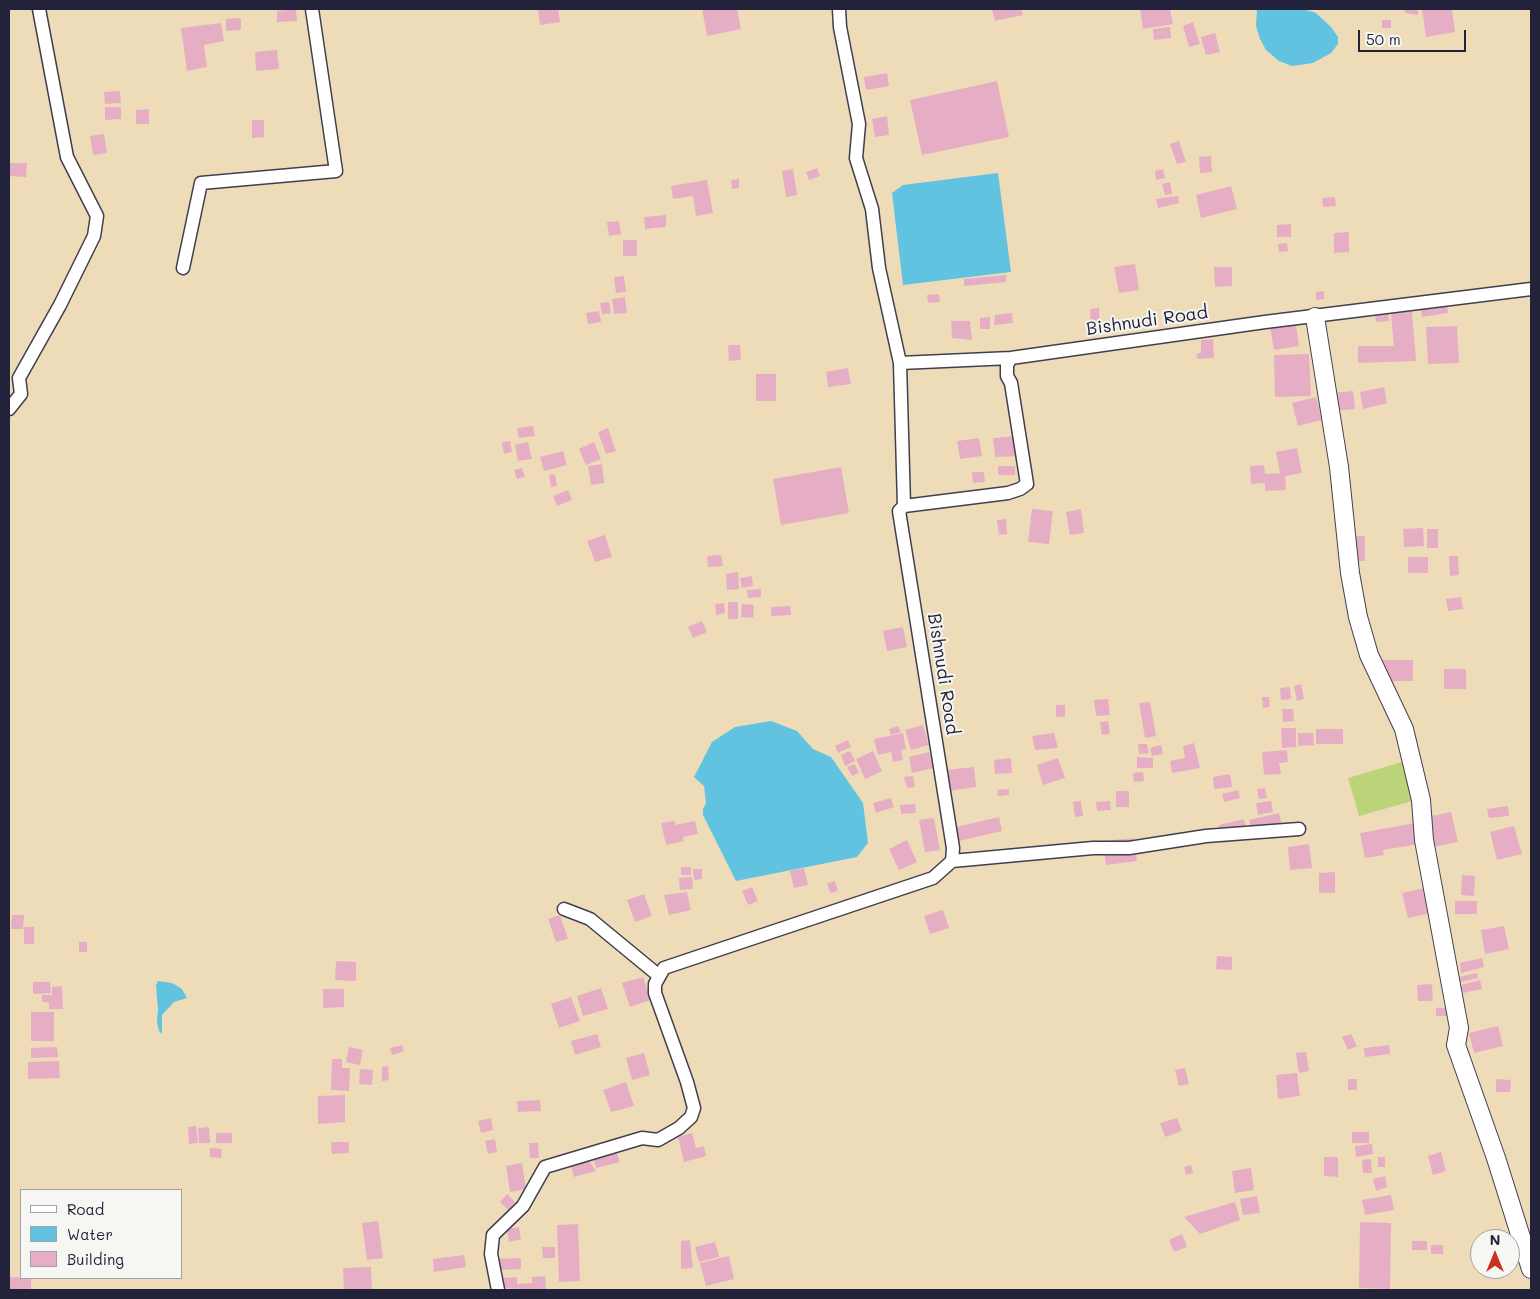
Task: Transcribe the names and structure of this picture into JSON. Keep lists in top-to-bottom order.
{
  "streets": {
    "street": ["Bishnudi Road"]
  },
  "legend": ["Road", "Water", "Building"],
  "scale_bar": "50 m",
  "north": "top"
}
